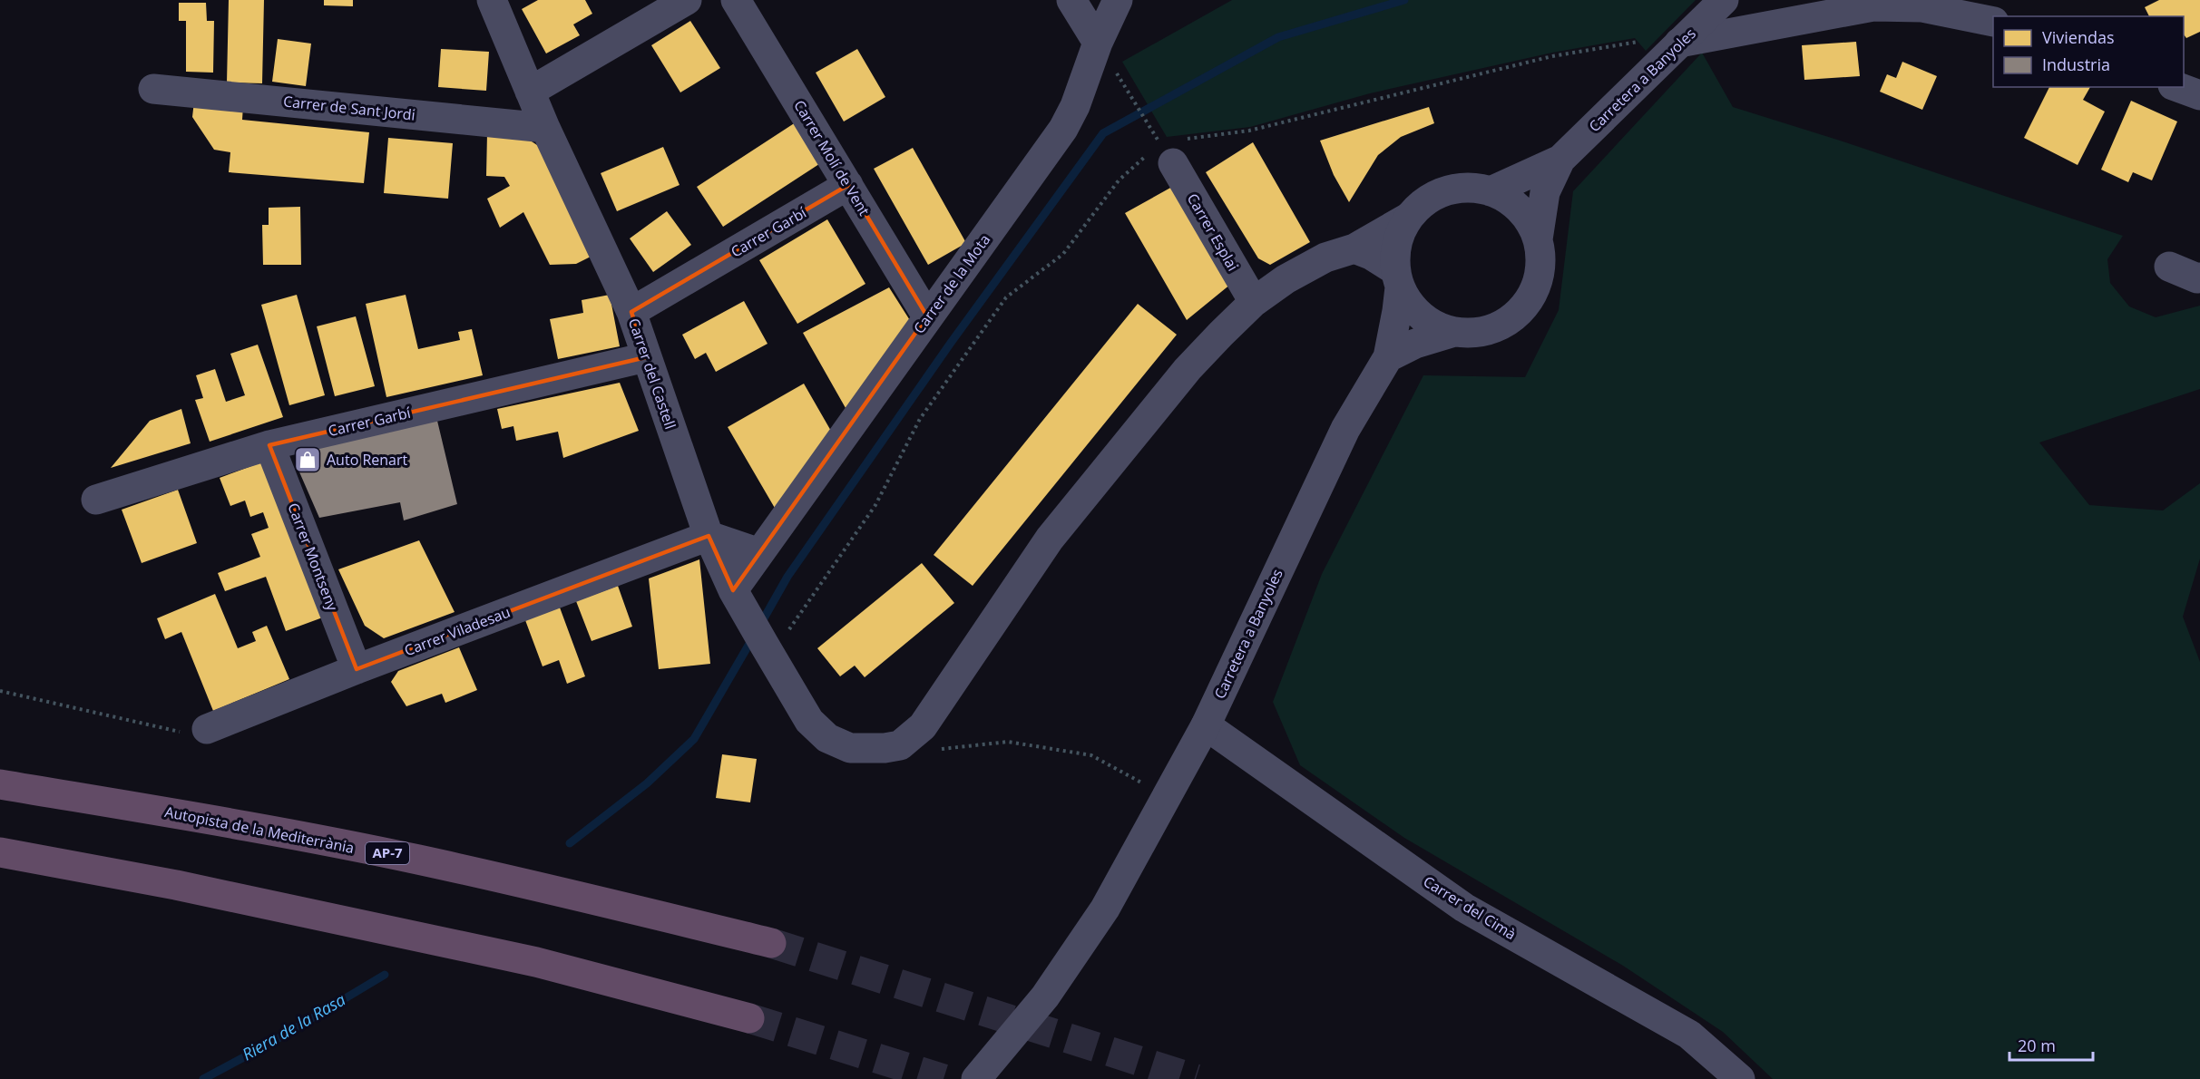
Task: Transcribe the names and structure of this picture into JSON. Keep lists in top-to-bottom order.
{
  "streets": {
    "highway": ["Autopista de la Mediterrània", "AP-7"],
    "street": [
      "Carretera a Banyoles",
      "Carrer de Sant Jordi",
      "Carrer Molí de Vent",
      "Carrer Garbí",
      "Carrer Esplai",
      "Carrer de la Mota",
      "Carrer del Castell",
      "Carrer Montseny",
      "Carrer Viladesau",
      "Carrer del Cimà"
    ]
  },
  "crossings": [
    ["Carretera a Banyoles", "Carrer del Cimà"],
    ["Carrer de Sant Jordi", "Carrer del Castell"],
    ["Carrer Molí de Vent", "Carrer Garbí"],
    ["Carrer Molí de Vent", "Carrer de la Mota"],
    ["Carrer Garbí", "Carrer del Castell"],
    ["Carrer Garbí", "Carrer Montseny"],
    ["Carrer de la Mota", "Carrer del Castell"],
    ["Carrer del Castell", "Carrer Viladesau"],
    ["Carrer Montseny", "Carrer Viladesau"]
  ],
  "water": ["Riera de la Rasa"],
  "places": {
    "shop": ["Auto Renart"]
  },
  "legend": ["Viviendas", "Industria"],
  "scale_bar": "20 m"
}
